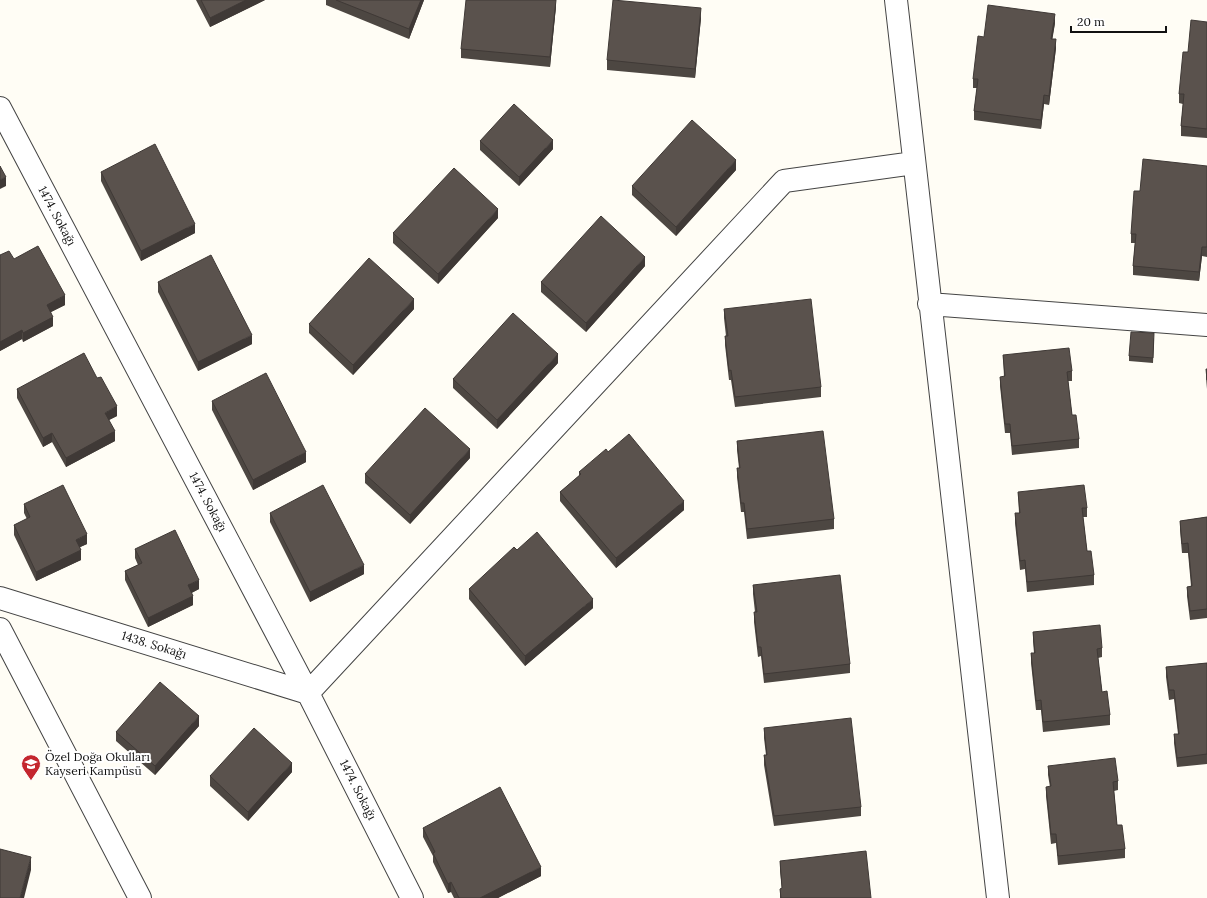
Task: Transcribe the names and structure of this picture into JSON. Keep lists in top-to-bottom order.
{
  "streets": {
    "street": ["1474. Sokağı", "1438. Sokağı"]
  },
  "crossings": [
    ["1474. Sokağı", "1438. Sokağı"]
  ],
  "places": {
    "school or university": ["Özel Doğa Okulları Kayseri Kampüsü"]
  },
  "scale_bar": "20 m"
}
